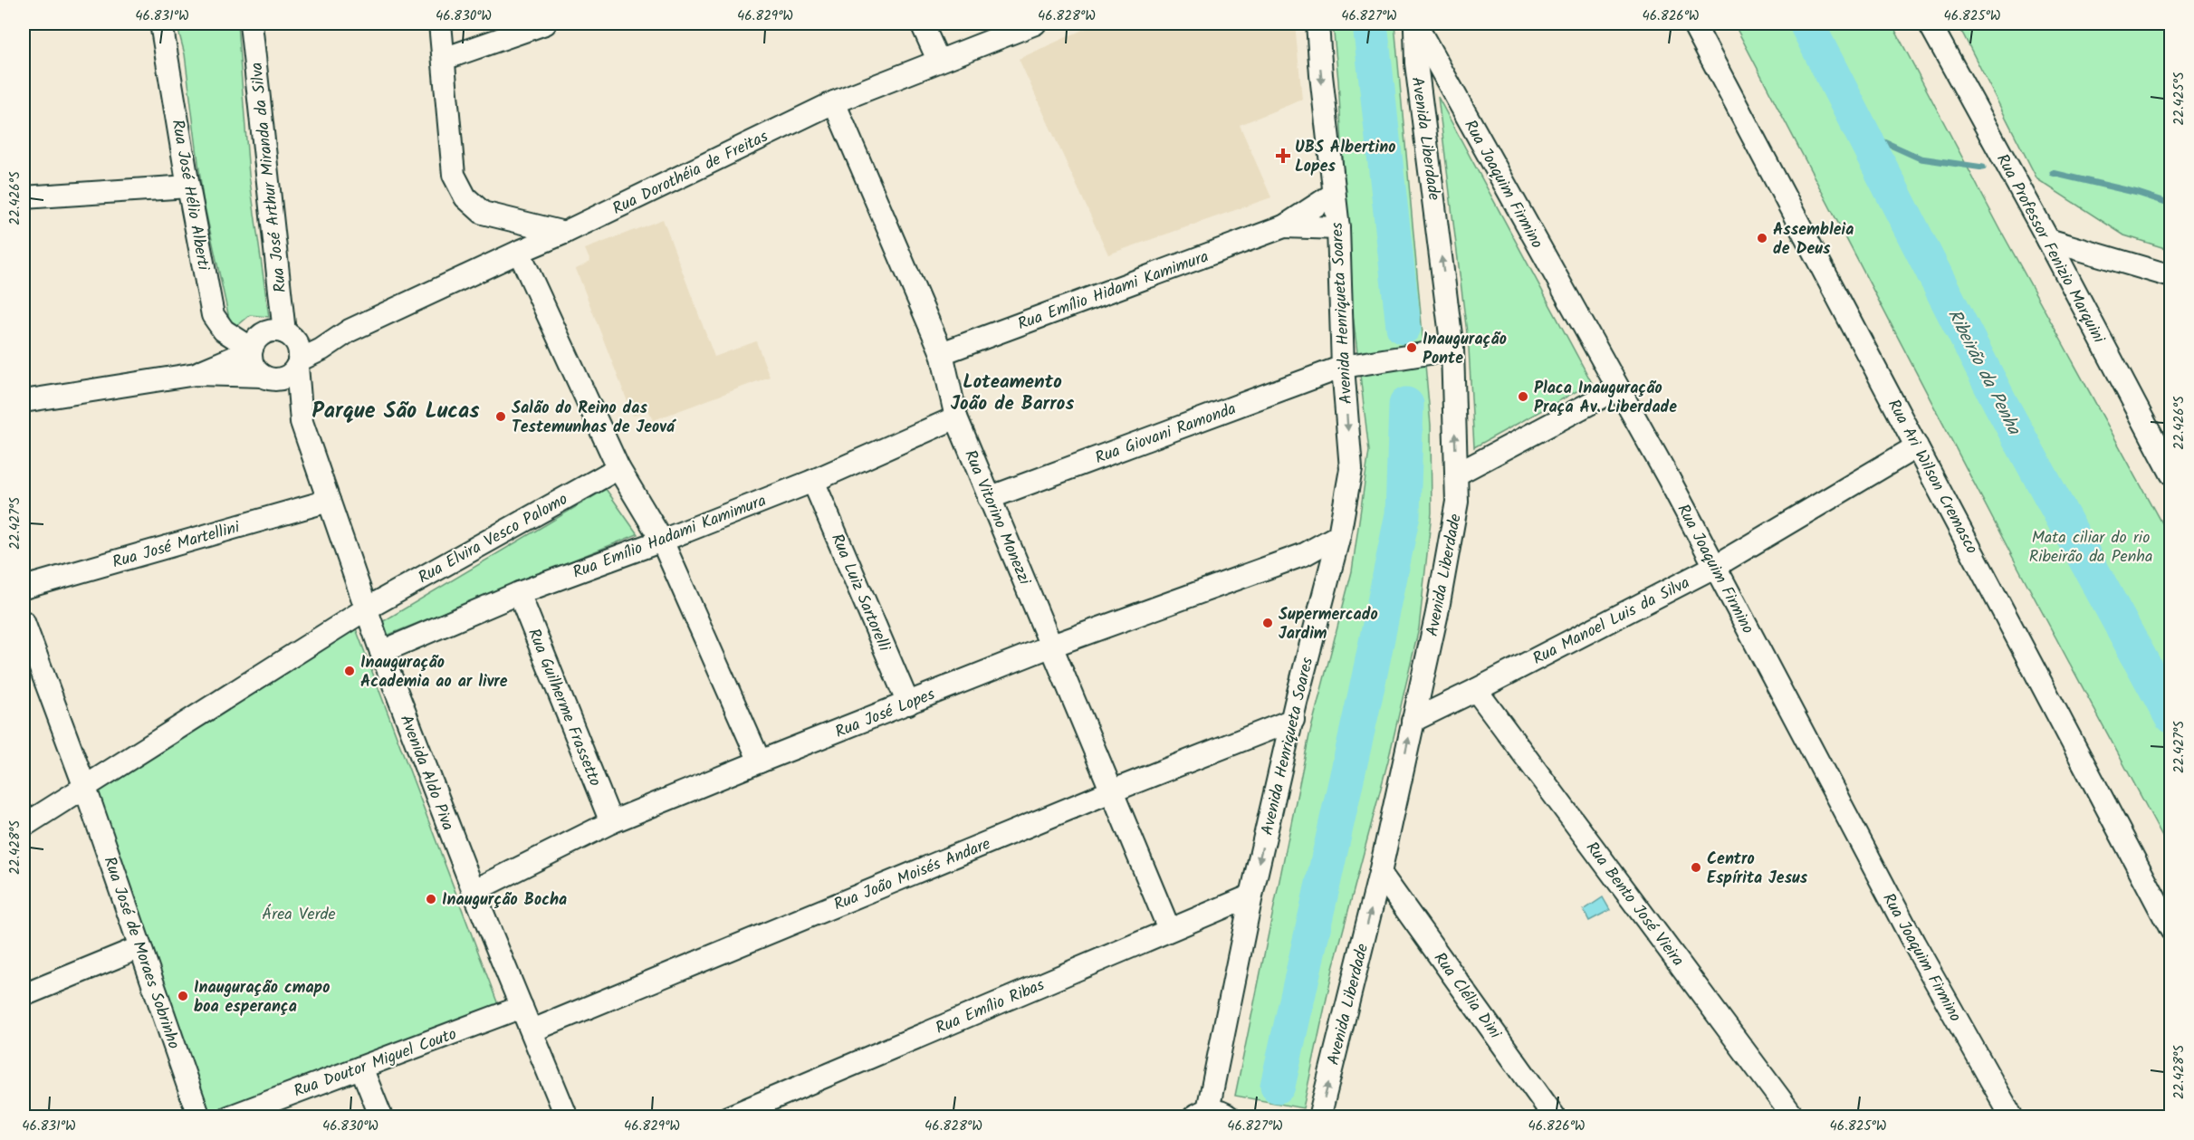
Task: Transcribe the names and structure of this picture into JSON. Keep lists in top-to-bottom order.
{
  "streets": {
    "street": [
      "Avenida Liberdade",
      "Rua Dorothéia de Freitas",
      "Rua José Arthur Miranda da Silva",
      "Rua Joaquim Firmino",
      "Rua José Hélio Alberti",
      "Rua Professor Fenizio Marquini",
      "Rua Emílio Hidami Kamimura",
      "Avenida Henriqueta Soares",
      "Rua Giovani Ramonda",
      "Rua Ari Wilson Cremasco",
      "Rua Vitorino Monezzi",
      "Rua Emílio Hadami Kamimura",
      "Rua Elvira Vesco Palomo",
      "Rua José Martellini",
      "Rua Luiz Sartorelli",
      "Rua Manoel Luis da Silva",
      "Rua Guilherme Frassetto",
      "Rua José Lopes",
      "Avenida Aldo Piva",
      "Rua João Moisés Andare",
      "Rua Bento José Vieira",
      "Rua José de Moraes Sobrinho",
      "Rua Clélia Dini",
      "Rua Emílio Ribas",
      "Rua Doutor Miguel Couto"
    ]
  },
  "crossings": [
    ["Avenida Liberdade", "Rua Joaquim Firmino"],
    ["Avenida Liberdade", "Rua Giovani Ramonda"],
    ["Avenida Liberdade", "Rua Manoel Luis da Silva"],
    ["Avenida Liberdade", "Rua Clélia Dini"],
    ["Rua Dorothéia de Freitas", "Rua José Arthur Miranda da Silva"],
    ["Rua Dorothéia de Freitas", "Rua José Hélio Alberti"],
    ["Rua Dorothéia de Freitas", "Rua Vitorino Monezzi"],
    ["Rua Dorothéia de Freitas", "Avenida Aldo Piva"],
    ["Rua José Arthur Miranda da Silva", "Rua José Hélio Alberti"],
    ["Rua José Arthur Miranda da Silva", "Avenida Aldo Piva"],
    ["Rua Joaquim Firmino", "Rua Manoel Luis da Silva"],
    ["Rua José Hélio Alberti", "Avenida Aldo Piva"],
    ["Rua Emílio Hidami Kamimura", "Avenida Henriqueta Soares"],
    ["Rua Emílio Hidami Kamimura", "Rua Vitorino Monezzi"],
    ["Avenida Henriqueta Soares", "Rua Giovani Ramonda"],
    ["Avenida Henriqueta Soares", "Rua José Lopes"],
    ["Avenida Henriqueta Soares", "Rua João Moisés Andare"],
    ["Avenida Henriqueta Soares", "Rua Emílio Ribas"],
    ["Rua Giovani Ramonda", "Rua Vitorino Monezzi"],
    ["Rua Ari Wilson Cremasco", "Rua Manoel Luis da Silva"],
    ["Rua Vitorino Monezzi", "Rua Emílio Hadami Kamimura"],
    ["Rua Vitorino Monezzi", "Rua José Lopes"],
    ["Rua Vitorino Monezzi", "Rua João Moisés Andare"],
    ["Rua Vitorino Monezzi", "Rua Emílio Ribas"],
    ["Rua Emílio Hadami Kamimura", "Rua Luiz Sartorelli"],
    ["Rua Emílio Hadami Kamimura", "Rua Guilherme Frassetto"],
    ["Rua Emílio Hadami Kamimura", "Avenida Aldo Piva"],
    ["Rua Elvira Vesco Palomo", "Avenida Aldo Piva"],
    ["Rua Elvira Vesco Palomo", "Rua José de Moraes Sobrinho"],
    ["Rua José Martellini", "Avenida Aldo Piva"],
    ["Rua Luiz Sartorelli", "Rua José Lopes"],
    ["Rua Manoel Luis da Silva", "Rua Bento José Vieira"],
    ["Rua Guilherme Frassetto", "Rua José Lopes"],
    ["Rua José Lopes", "Avenida Aldo Piva"],
    ["Avenida Aldo Piva", "Rua João Moisés Andare"],
    ["Avenida Aldo Piva", "Rua Doutor Miguel Couto"]
  ],
  "one_way": ["Avenida Liberdade", "Avenida Henriqueta Soares"],
  "districts": ["Loteamento João de Barros", "Parque São Lucas"],
  "water": ["Ribeirão da Penha"],
  "parks": ["Mata ciliar do rio Ribeirão da Penha", "Área Verde"],
  "places": {
    "health": ["UBS Albertino Lopes"],
    "other": [
      "Assembleia de Deus",
      "Inauguração Ponte",
      "Placa Inauguração Praça Av. Liberdade",
      "Salão do Reino das Testemunhas de Jeová",
      "Supermercado Jardim",
      "Inauguração Academia ao ar livre",
      "Centro Espírita Jesus",
      "Inaugurção Bocha",
      "Inauguração cmapo boa esperança"
    ]
  },
  "coordinates": [
    "46.831°W",
    "46.830°W",
    "46.829°W",
    "46.828°W",
    "46.827°W",
    "46.826°W",
    "46.825°W",
    "22.425°S",
    "22.426°S",
    "22.427°S",
    "22.428°S"
  ]
}
